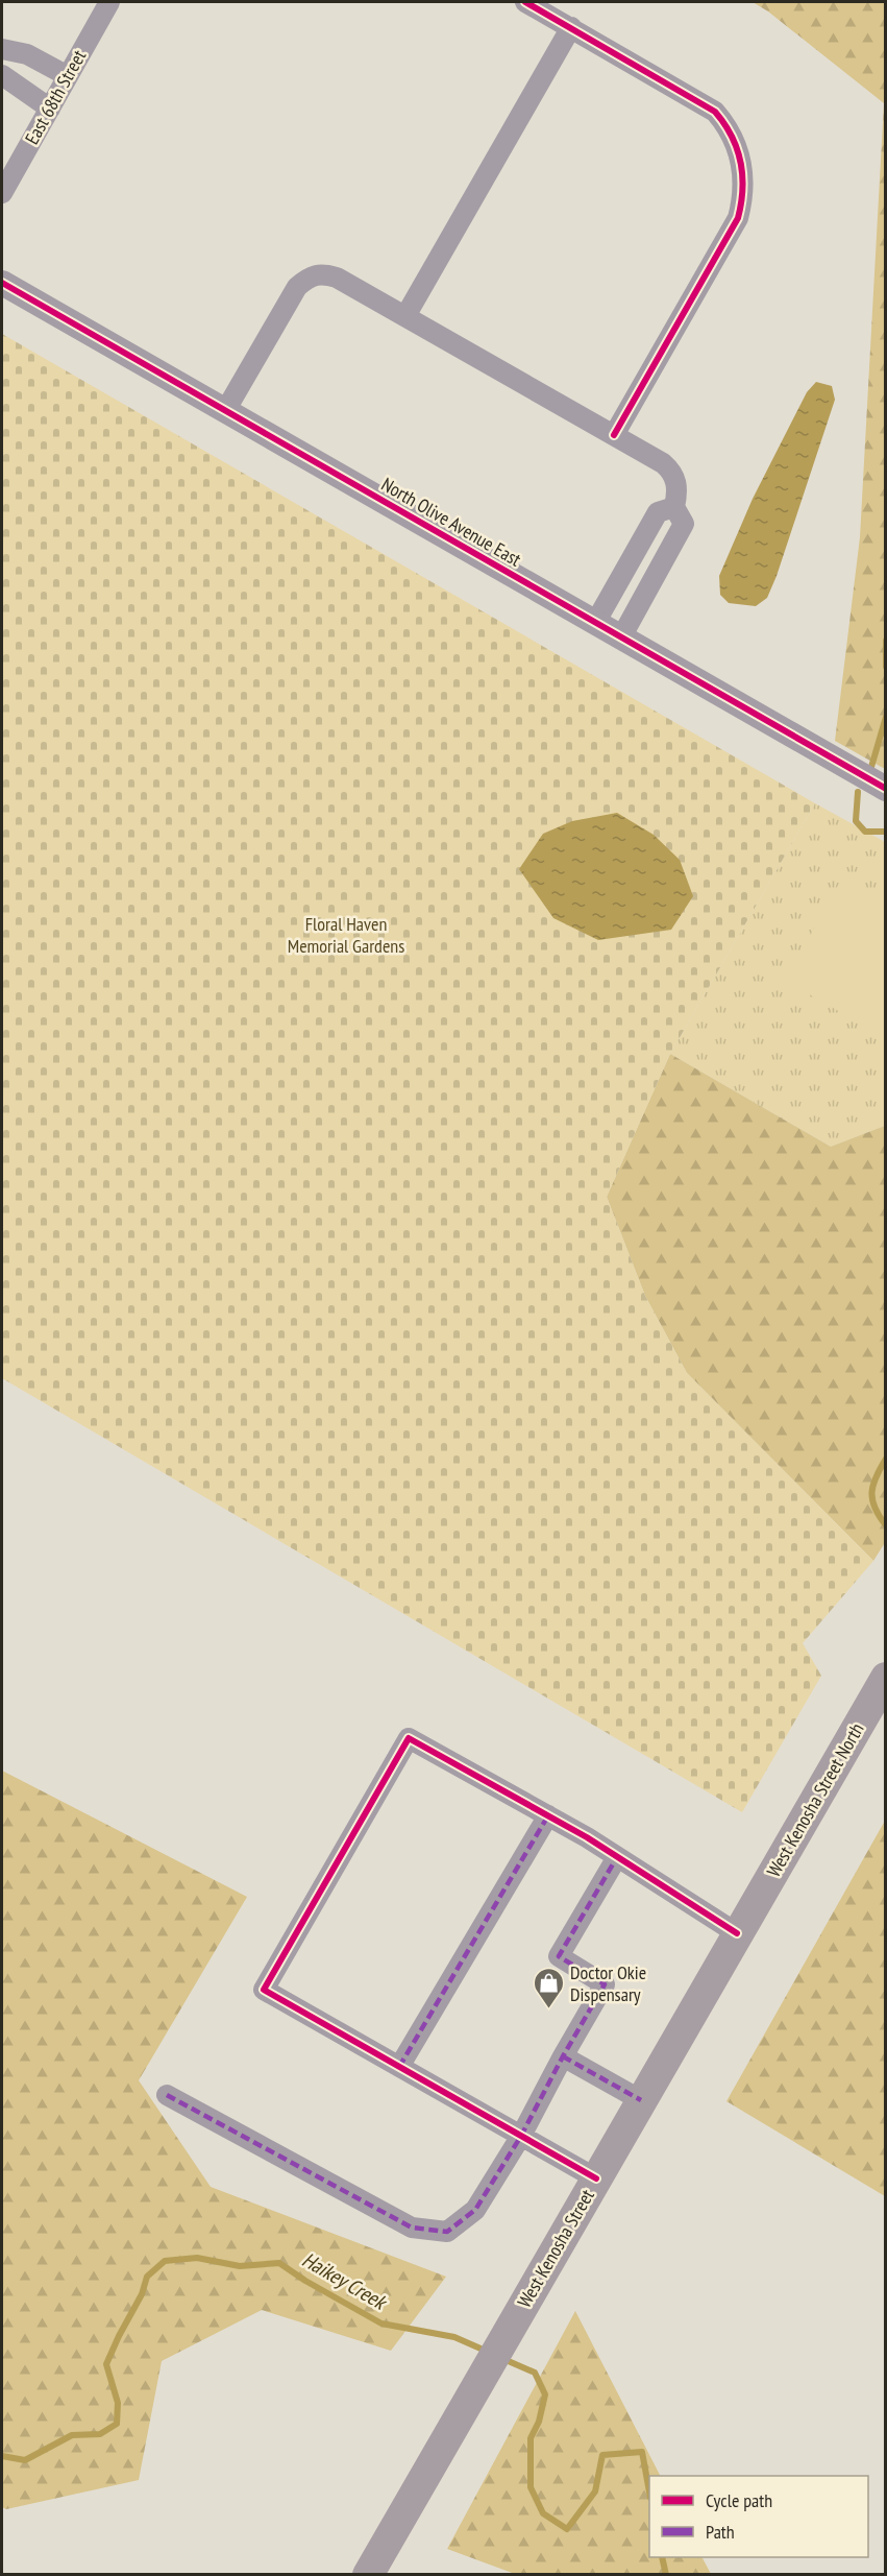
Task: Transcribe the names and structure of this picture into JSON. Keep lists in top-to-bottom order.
{
  "streets": {
    "main road": ["West Kenosha Street North", "West Kenosha Street"],
    "street": ["East 68th Street", "North Olive Avenue East"]
  },
  "crossings": [
    ["West Kenosha Street North", "West Kenosha Street"]
  ],
  "water": ["Haikey Creek"],
  "parks": ["Floral Haven Memorial Gardens"],
  "places": {
    "shop": ["Doctor Okie Dispensary"]
  },
  "legend": ["Cycle path", "Path"]
}
